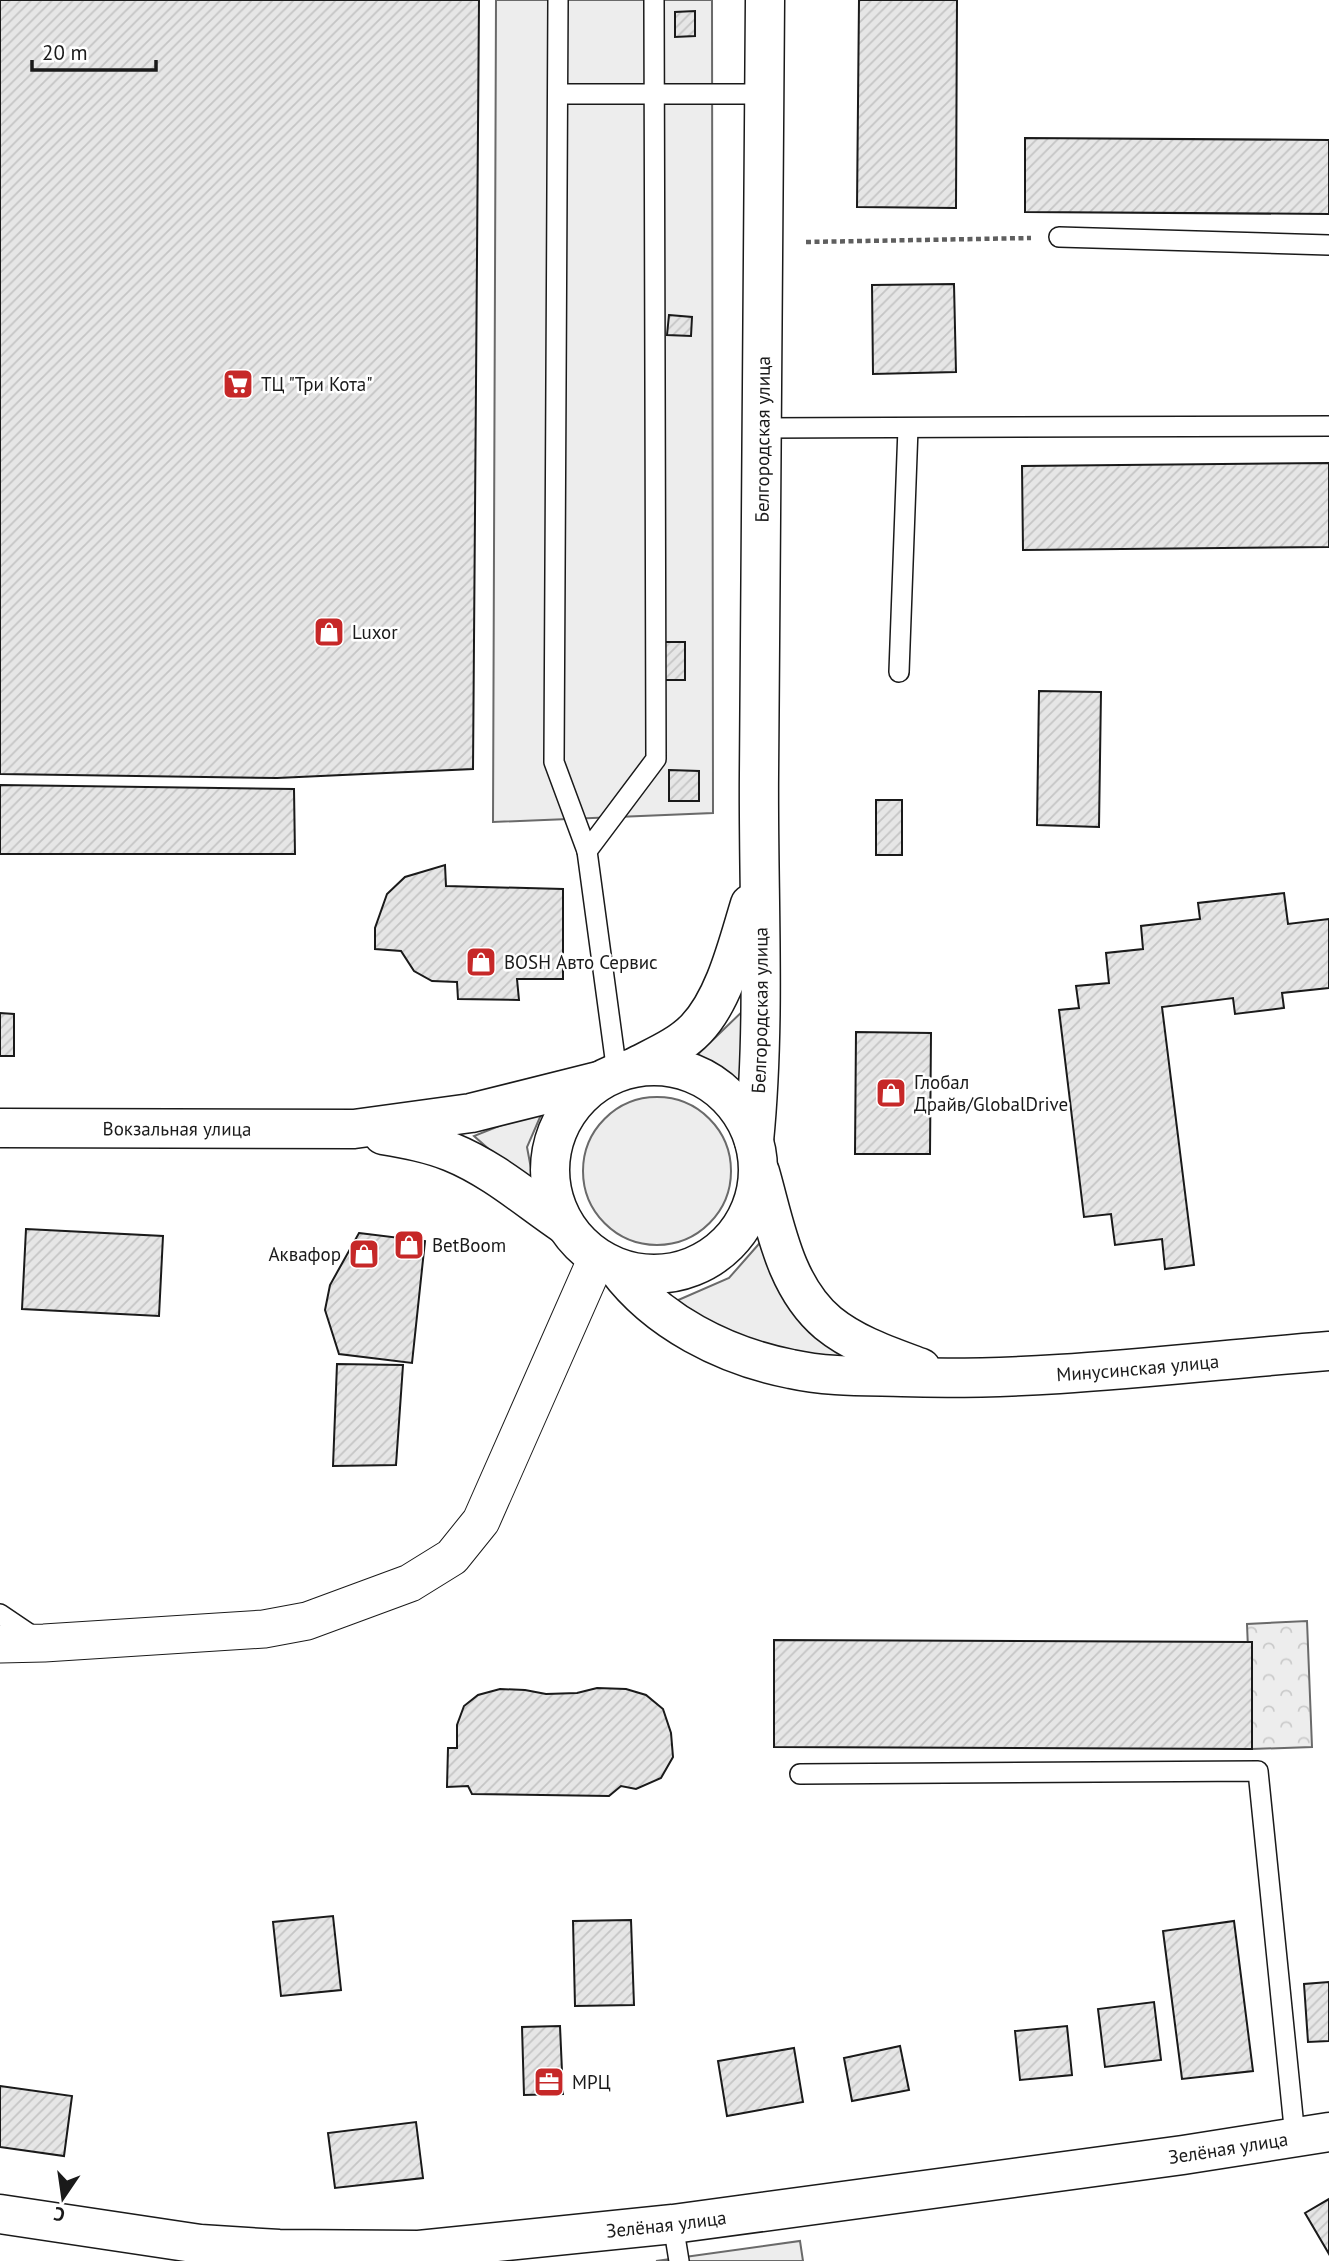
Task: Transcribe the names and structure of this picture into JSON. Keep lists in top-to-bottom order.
{
  "streets": {
    "main road": [
      "Белгородская улица",
      "Вокзальная улица",
      "Минусинская улица",
      "Зелёная улица"
    ]
  },
  "crossings": [
    ["Белгородская улица", "Вокзальная улица"],
    ["Белгородская улица", "Минусинская улица"],
    ["Вокзальная улица", "Минусинская улица"]
  ],
  "places": {
    "supermarket": ["ТЦ \"Три Кота\""],
    "shop": [
      "Luxor",
      "BOSH Авто Сервис",
      "Глобал Драйв/GlobalDrive",
      "BetBoom",
      "Аквафор"
    ],
    "office": ["МРЦ"]
  },
  "scale_bar": "20 m",
  "north": "bottom"
}
